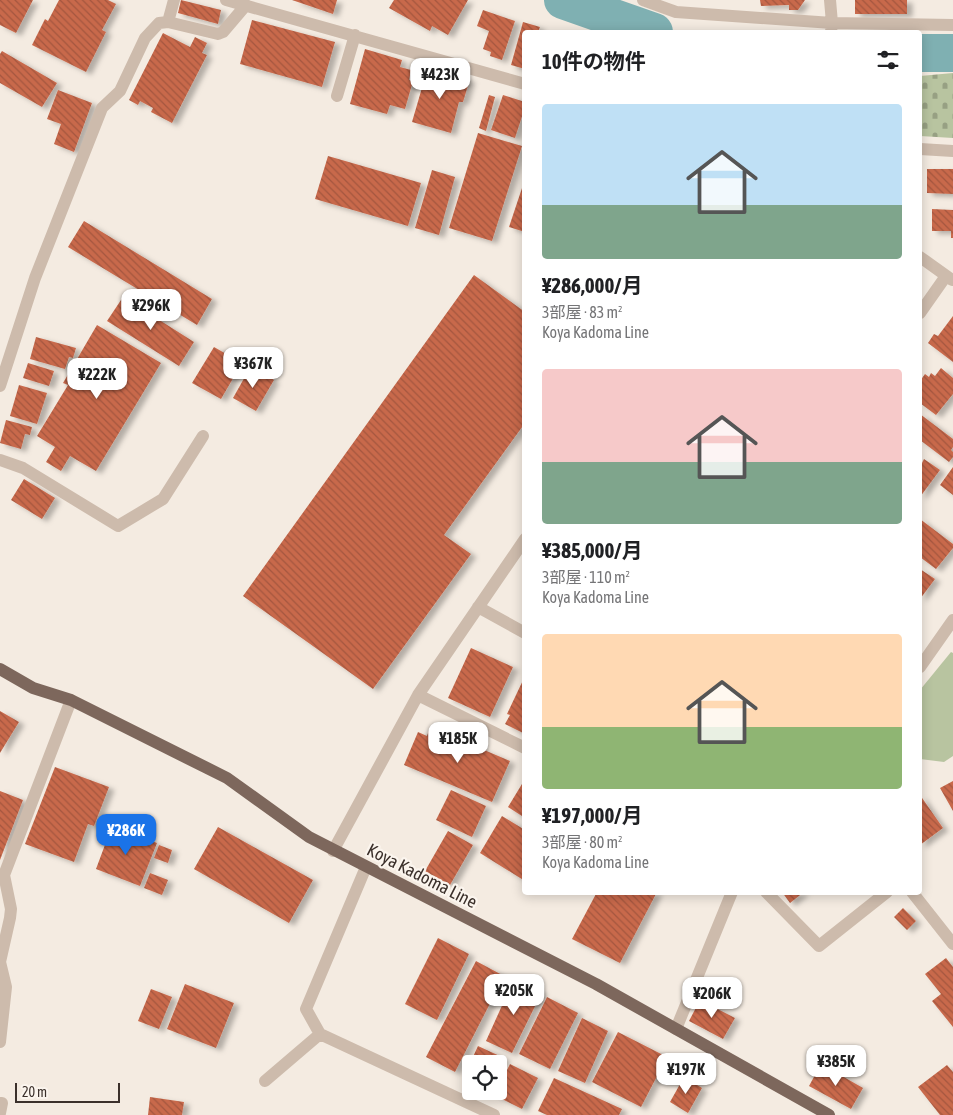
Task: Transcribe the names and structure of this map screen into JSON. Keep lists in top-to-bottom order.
{
  "streets": {
    "main road": ["Koya Kadoma Line"]
  },
  "scale_bar": "20 m",
  "page": {
    "heading": "10件の物件",
    "price": [
      "¥423K",
      "¥296K",
      "¥367K",
      "¥222K",
      "¥185K",
      "¥286K",
      "¥205K",
      "¥206K",
      "¥385K",
      "¥197K"
    ],
    "list": [
      {
        "name": "¥286,000/月",
        "note": "3部屋 · 83 m² · Koya Kadoma Line"
      },
      {
        "name": "¥385,000/月",
        "note": "3部屋 · 110 m² · Koya Kadoma Line"
      },
      {
        "name": "¥197,000/月",
        "note": "3部屋 · 80 m² · Koya Kadoma Line"
      }
    ],
    "scale": "20 m"
  }
}
